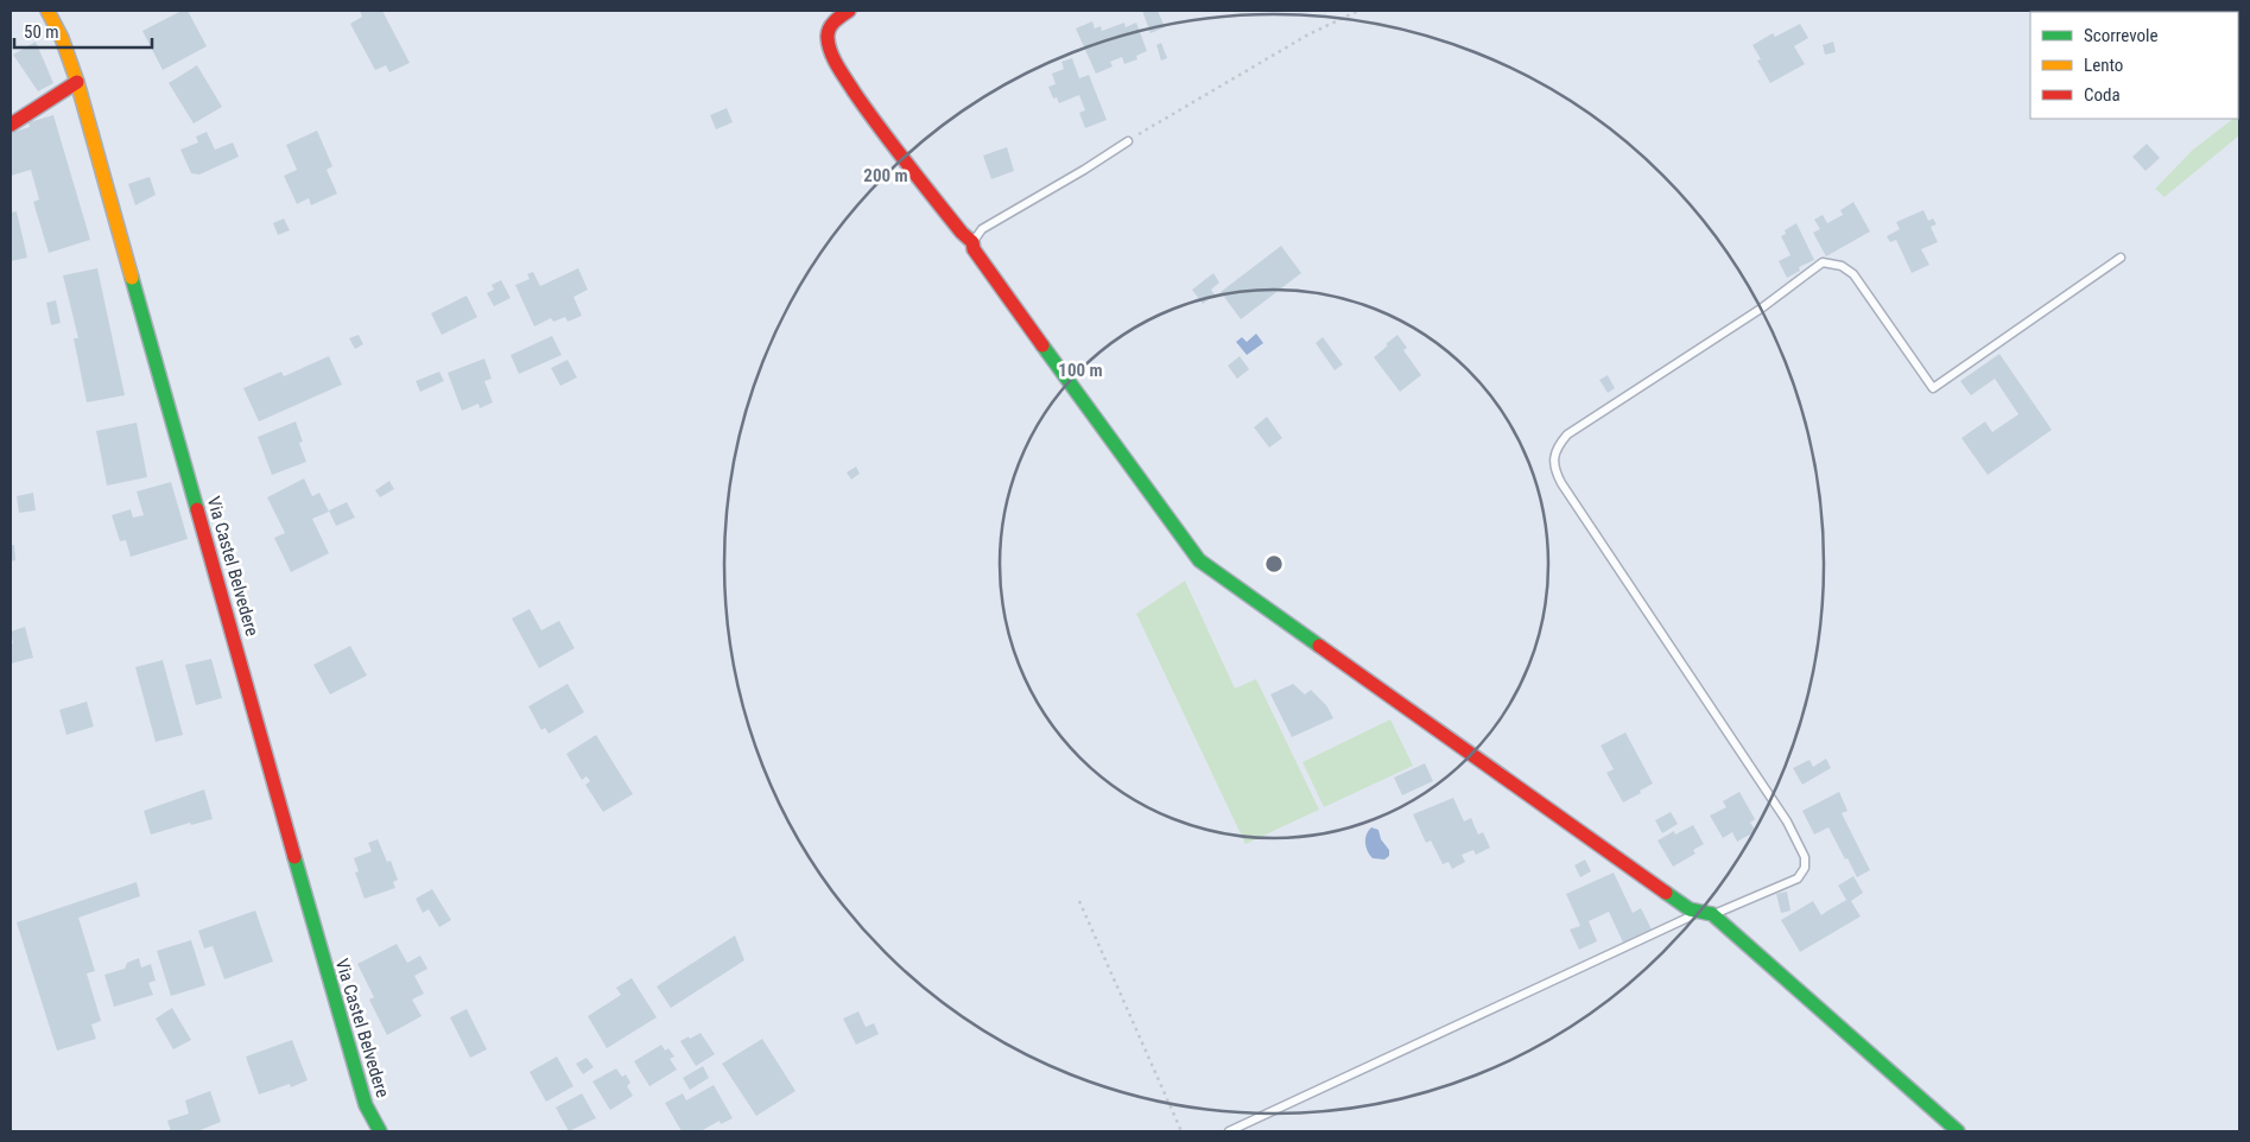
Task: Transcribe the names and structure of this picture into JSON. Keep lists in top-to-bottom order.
{
  "streets": {
    "street": ["Via Castel Belvedere"]
  },
  "legend": ["Scorrevole", "Lento", "Coda"],
  "scale_bar": "50 m",
  "rings": ["200 m", "100 m"]
}
